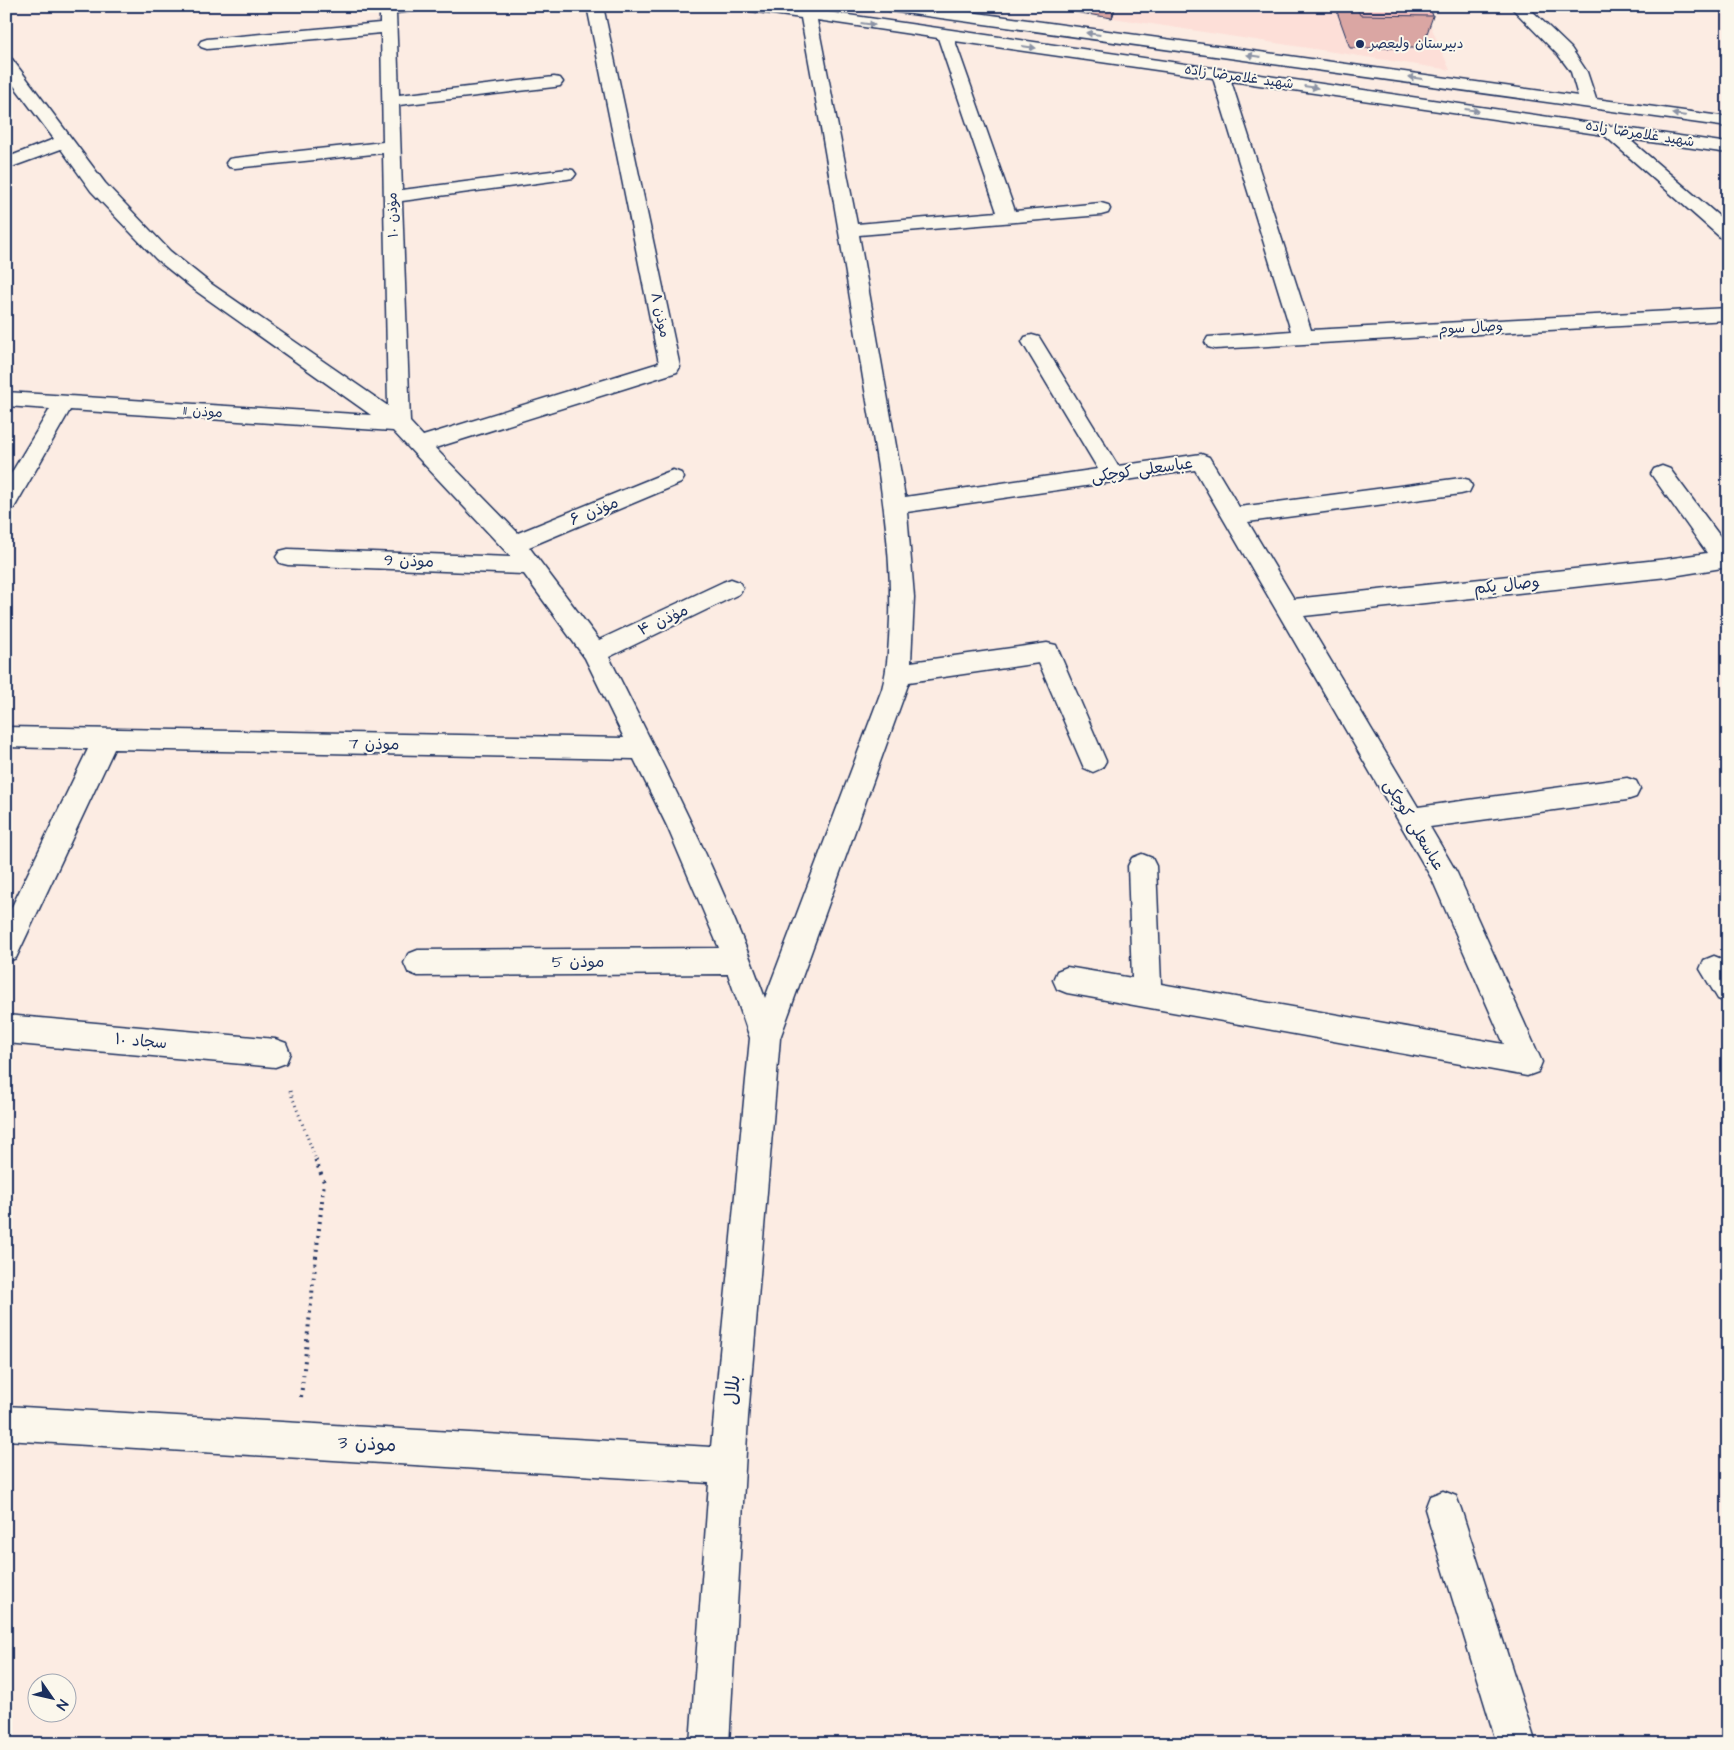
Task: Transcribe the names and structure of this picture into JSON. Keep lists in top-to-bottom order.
{
  "streets": {
    "street": [
      "شهید غلامرضا زاده",
      "موٰذن ۱۰",
      "موذن ۸",
      "وصال سوم",
      "موذن 11",
      "عباسعلی کوچکی",
      "موٰذن ۶",
      "موذن 9",
      "وصال یکم",
      "موٰذن ۴",
      "موذن 7",
      "موذن 5",
      "سجاد ۱۰",
      "بلال",
      "موذن 3"
    ]
  },
  "crossings": [
    ["موٰذن ۱۰", "موذن 11"],
    ["عباسعلی کوچکی", "وصال یکم"],
    ["بلال", "موذن 3"]
  ],
  "places": ["دبیرستان ولیعصر"],
  "north": "bottom right"
}
